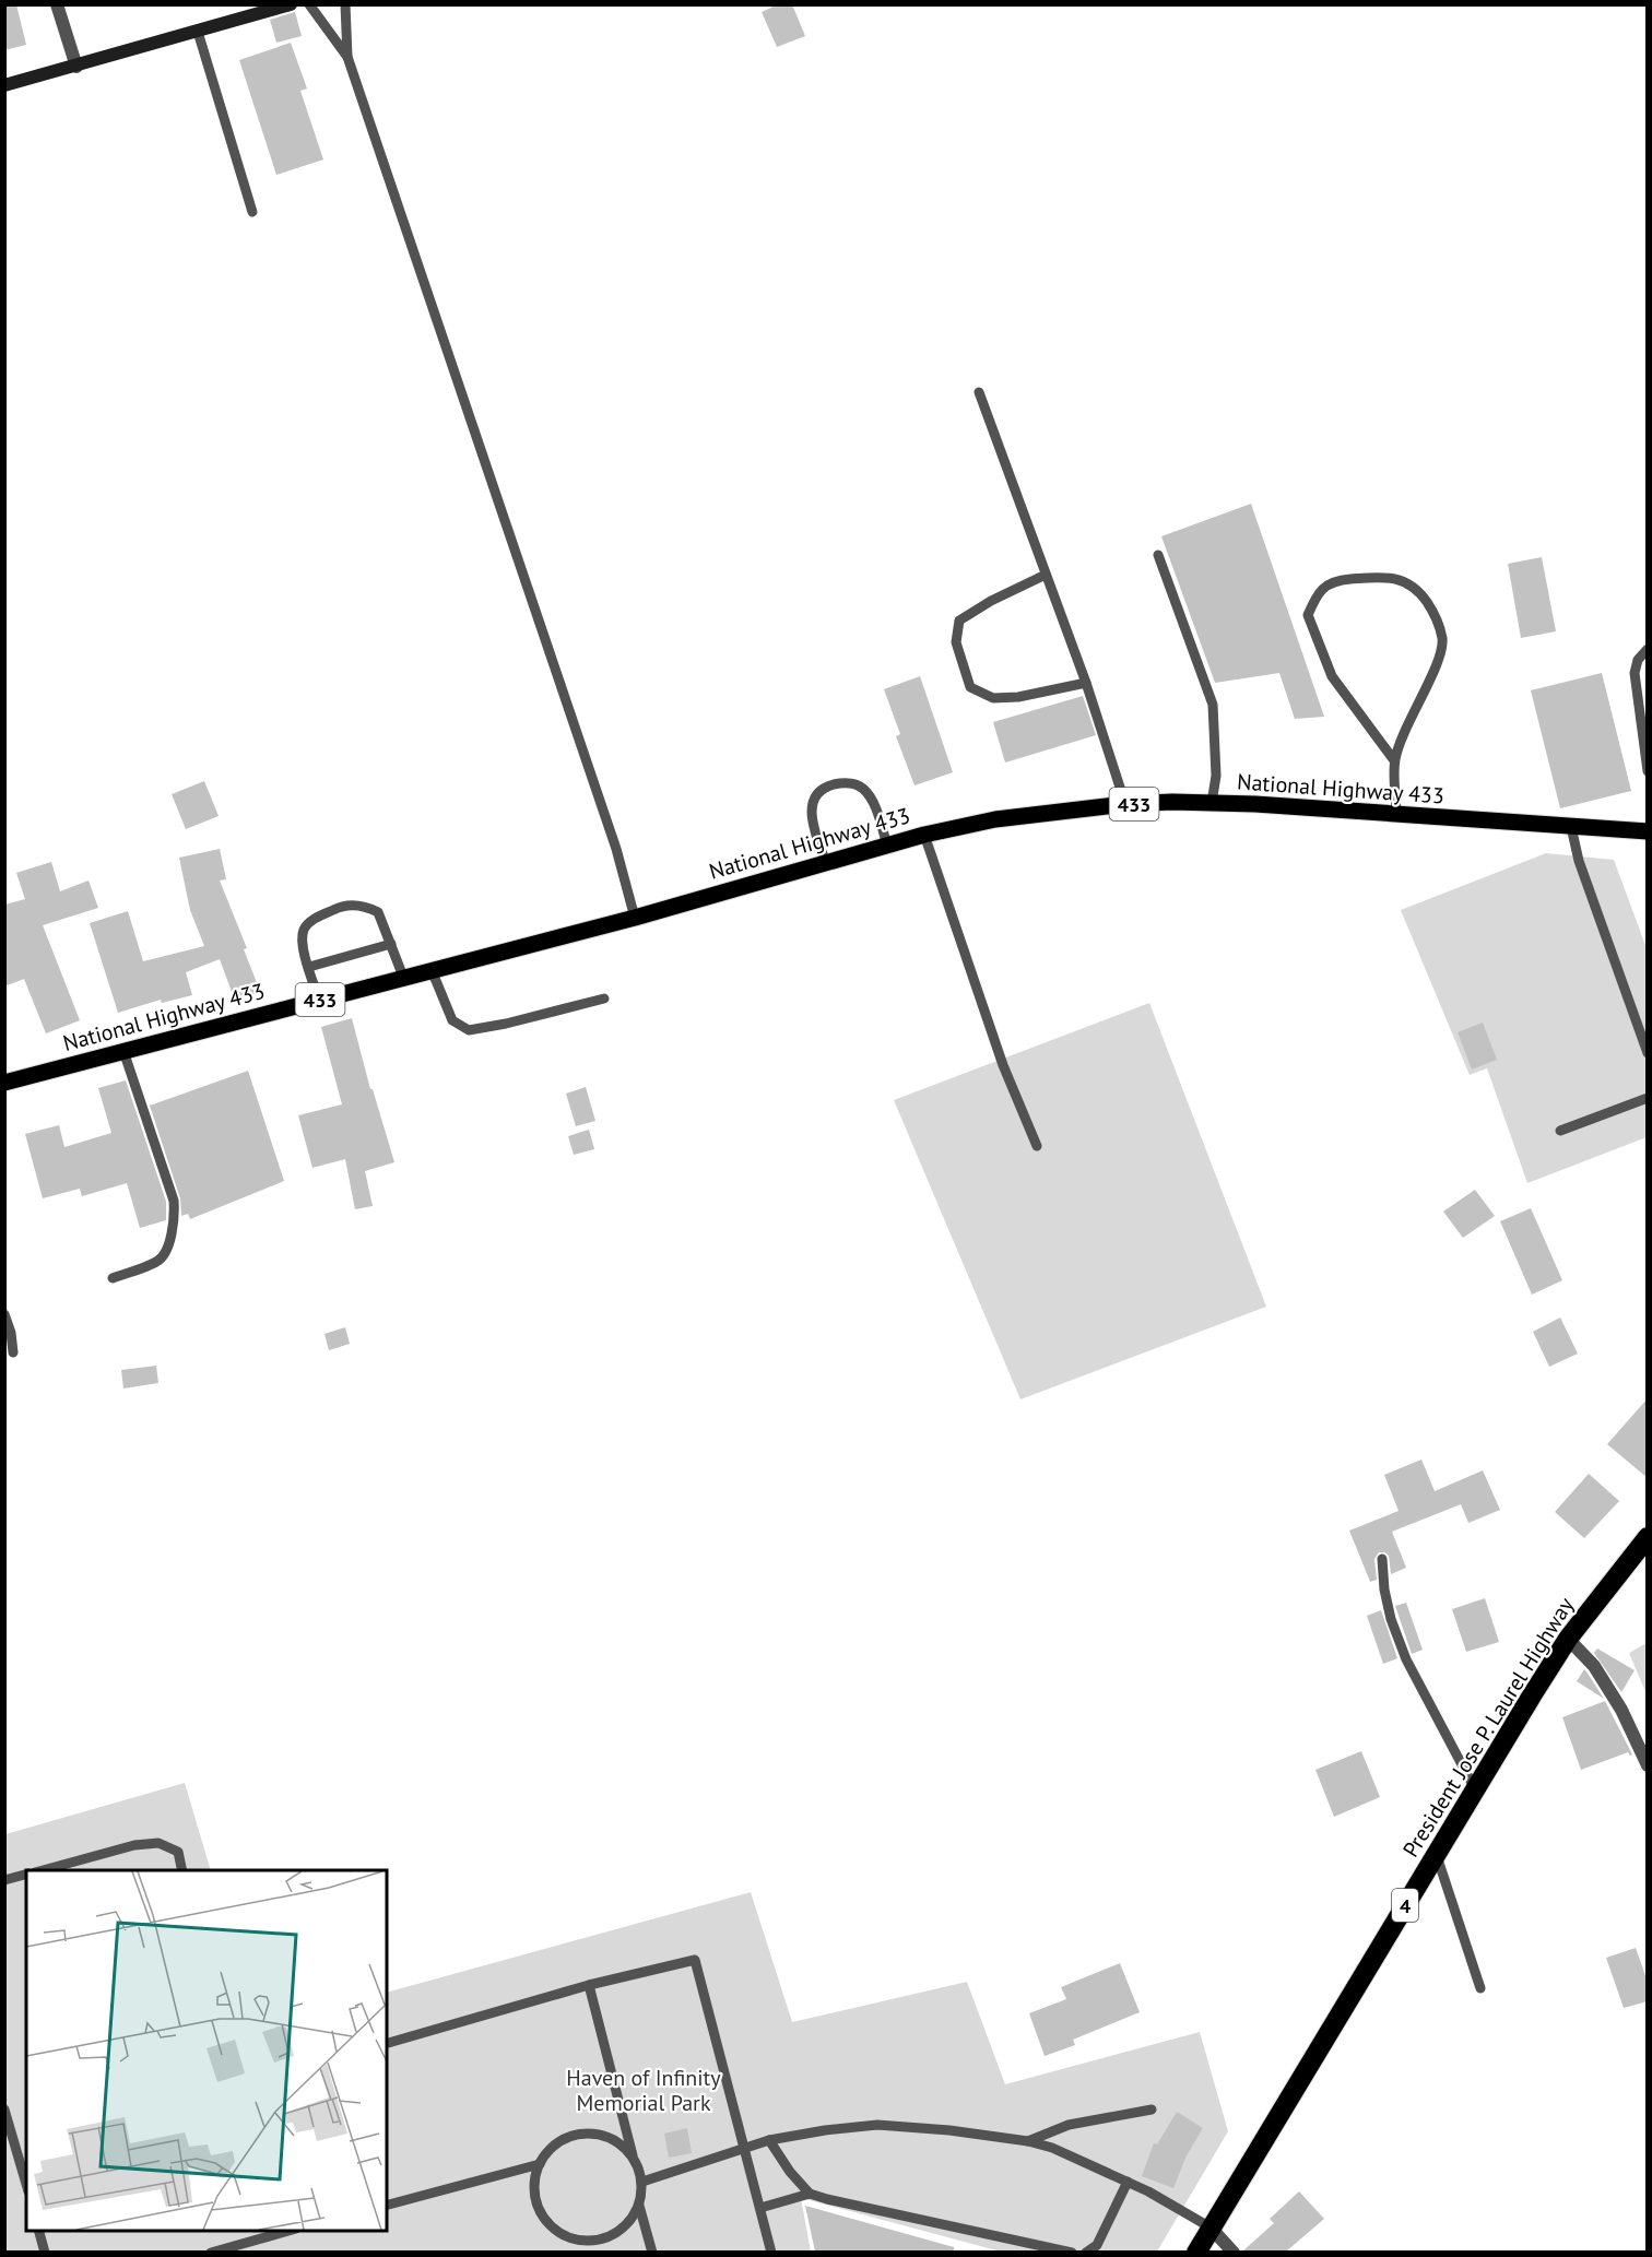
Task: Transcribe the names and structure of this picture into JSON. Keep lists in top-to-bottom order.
{
  "streets": {
    "highway": ["President Jose P. Laurel Highway", "4"],
    "main road": ["National Highway 433", "433"]
  },
  "parks": ["Haven of Infinity Memorial Park"]
}
